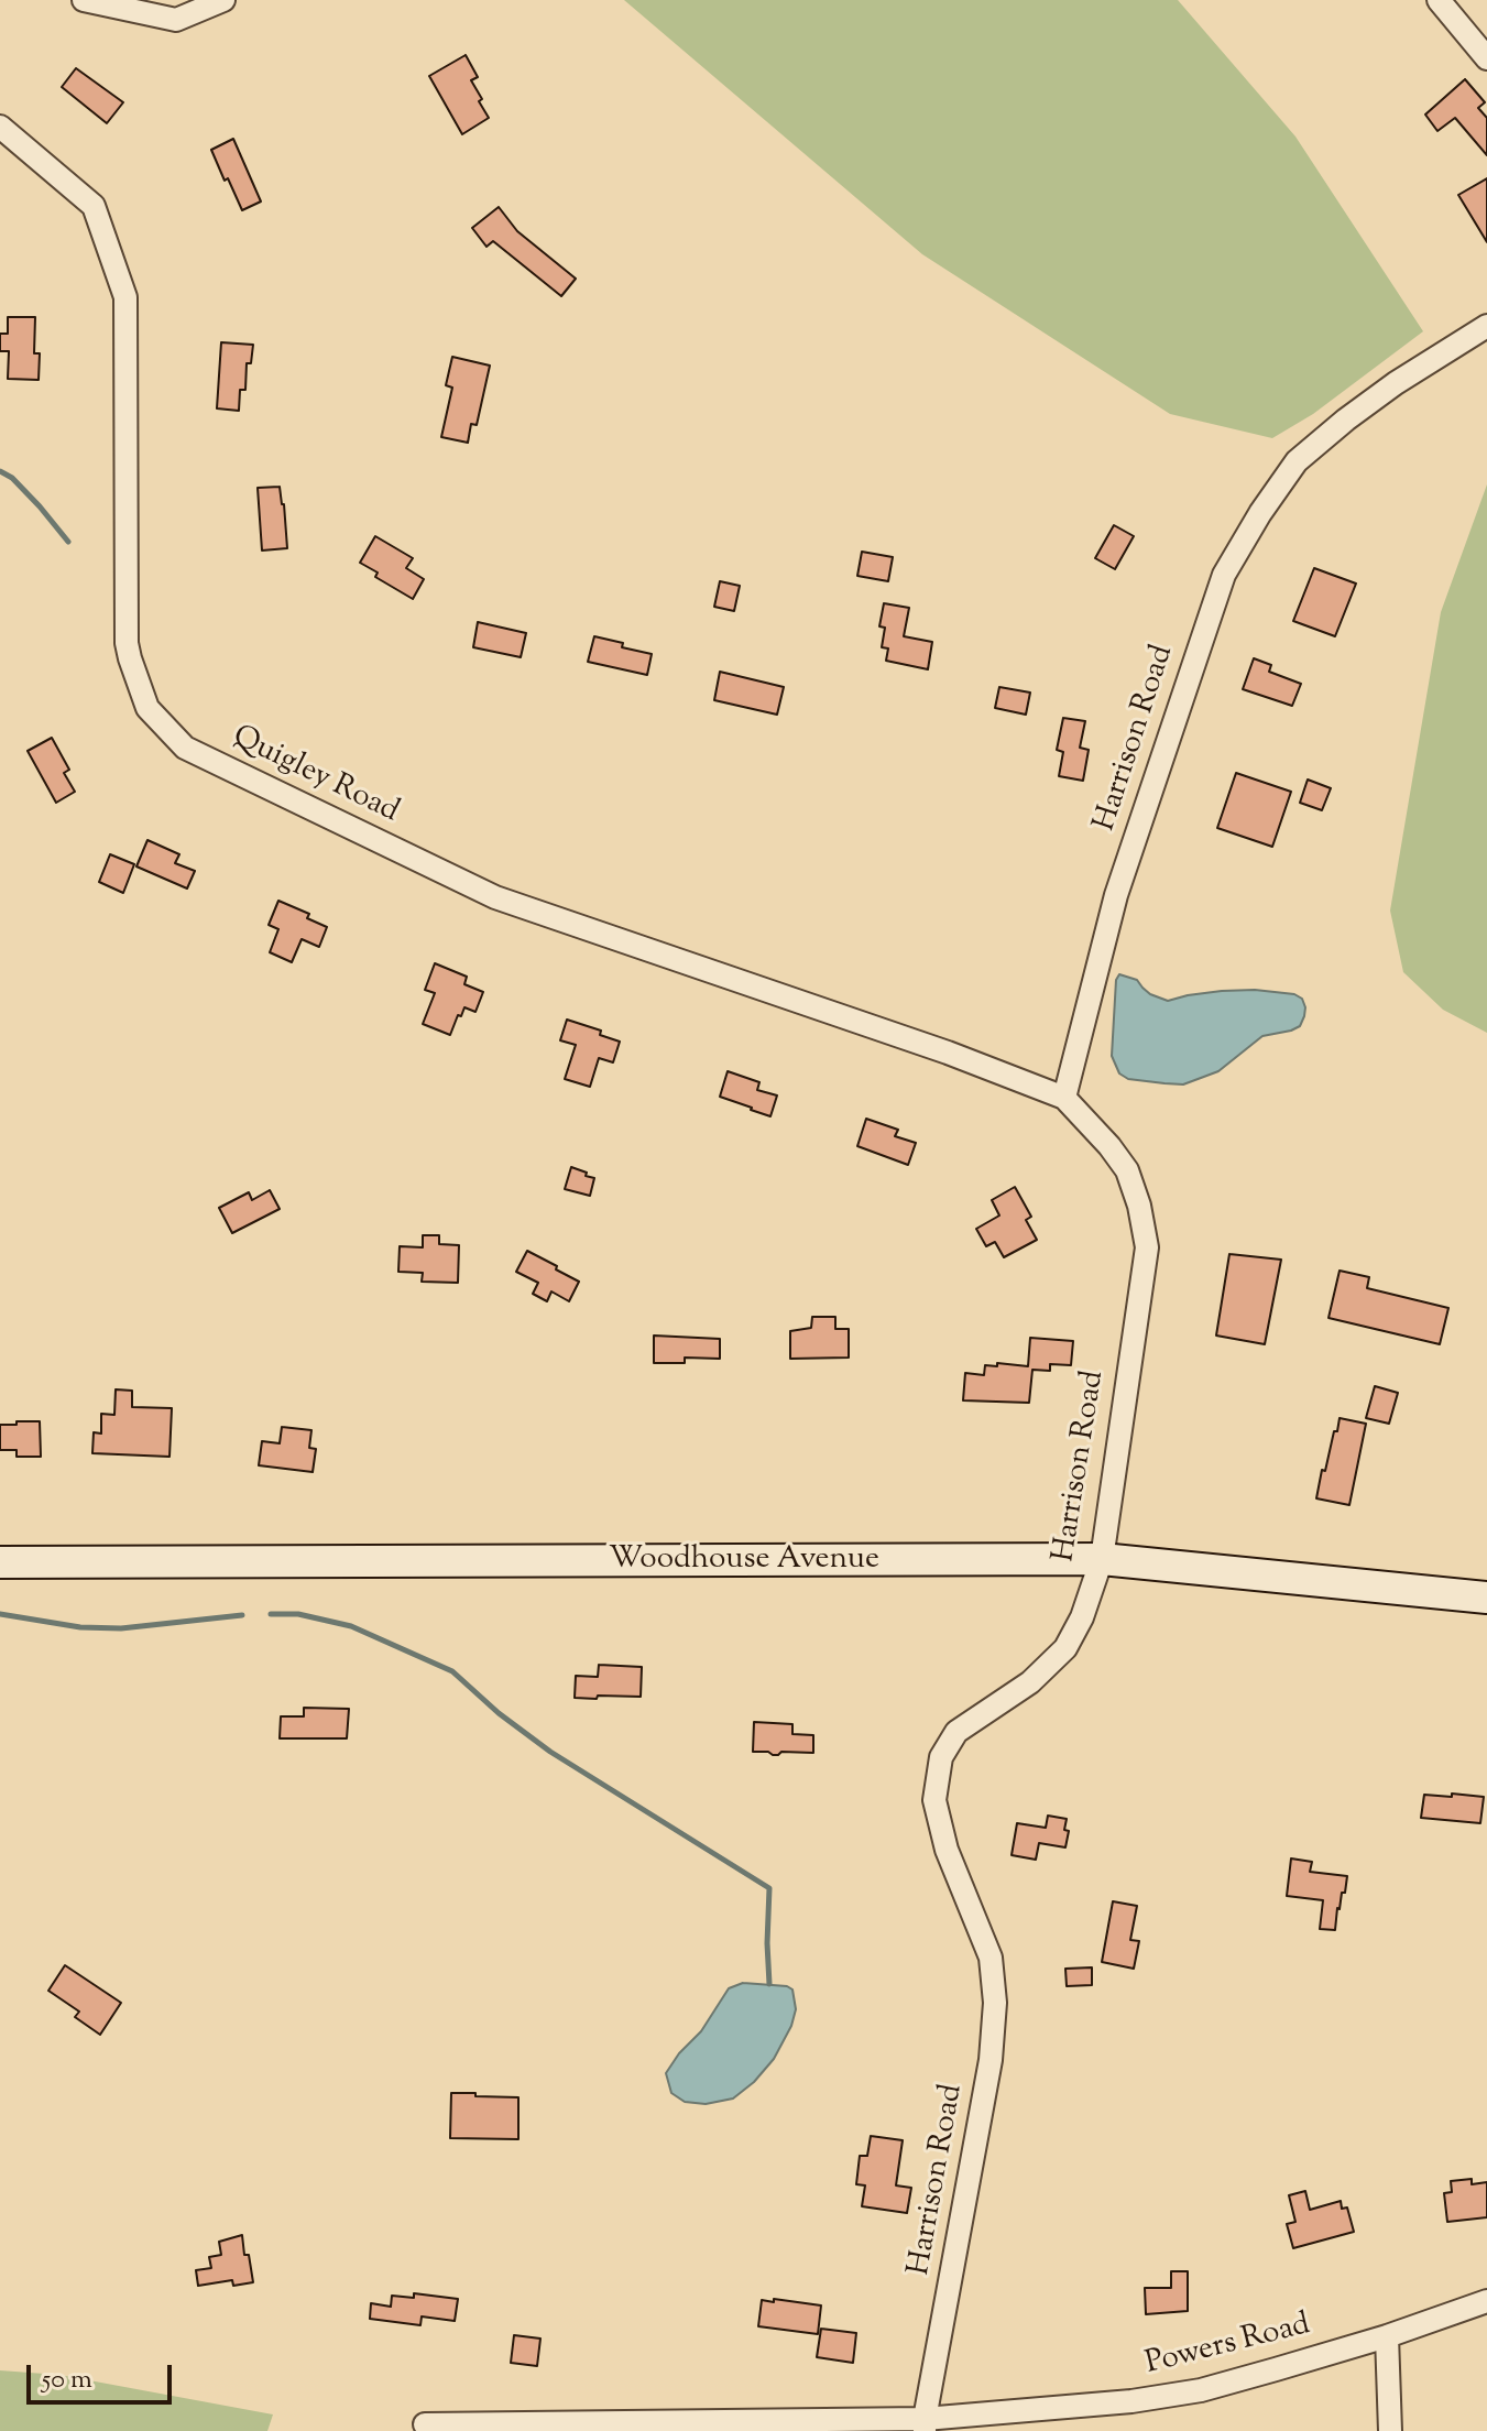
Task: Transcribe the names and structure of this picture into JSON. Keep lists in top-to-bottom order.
{
  "streets": {
    "main road": ["Woodhouse Avenue"],
    "street": ["Harrison Road", "Quigley Road", "Powers Road"]
  },
  "crossings": [
    ["Harrison Road", "Quigley Road"],
    ["Harrison Road", "Woodhouse Avenue"],
    ["Harrison Road", "Powers Road"]
  ],
  "scale_bar": "50 m"
}
